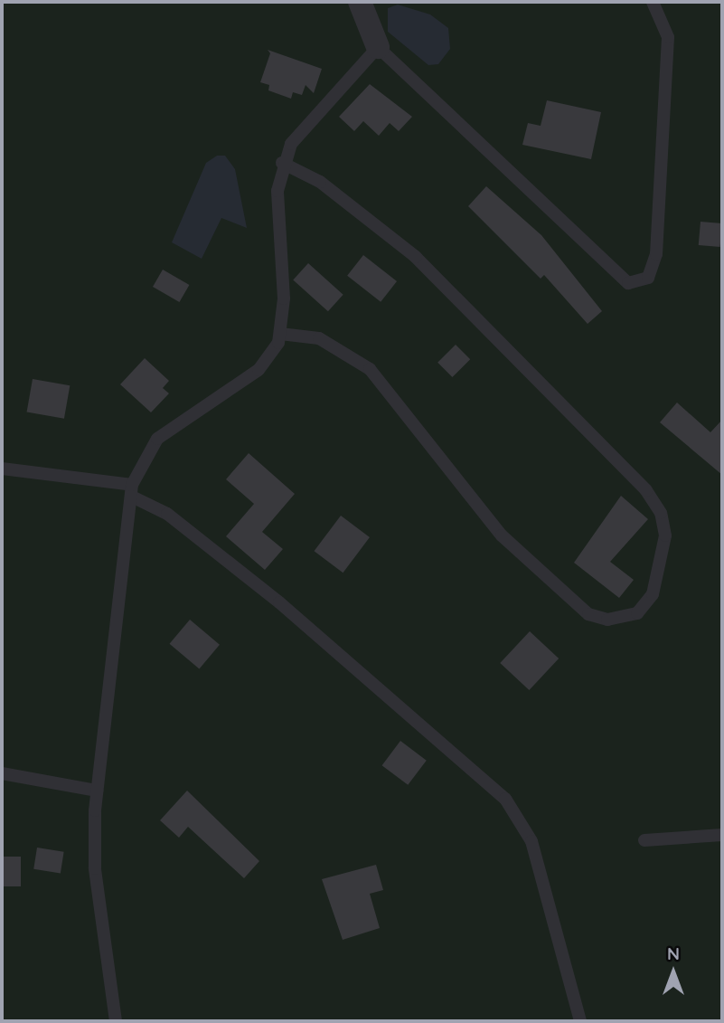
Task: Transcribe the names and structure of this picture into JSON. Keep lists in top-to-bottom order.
{
  "north": "top"
}
